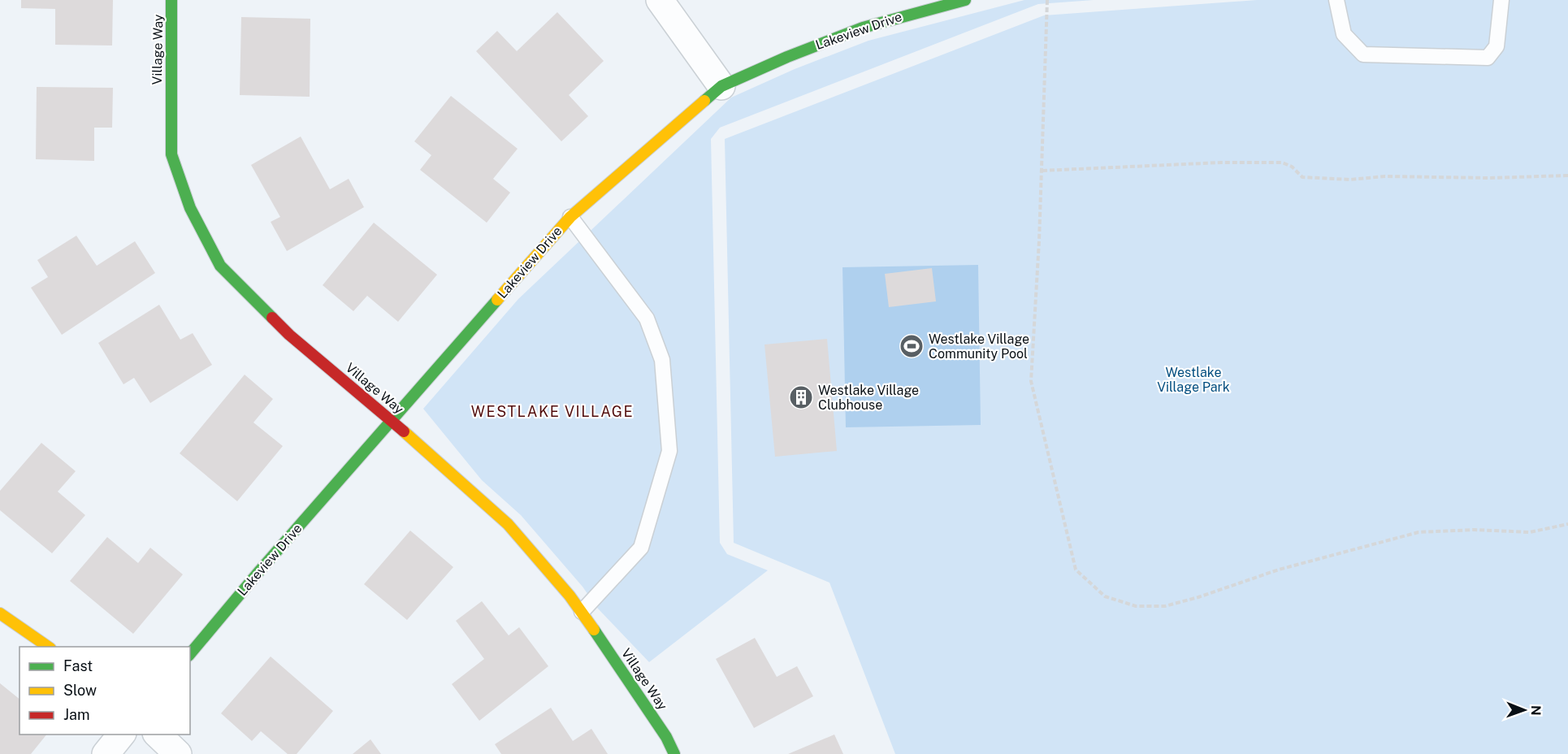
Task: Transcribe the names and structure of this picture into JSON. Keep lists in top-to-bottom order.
{
  "streets": {
    "street": ["Lakeview Drive", "Village Way"]
  },
  "crossings": [
    ["Lakeview Drive", "Village Way"]
  ],
  "districts": ["WESTLAKE VILLAGE"],
  "parks": ["Westlake Village Park"],
  "places": {
    "sports": ["Westlake Village Community Pool"],
    "building": ["Westlake Village Clubhouse"]
  },
  "legend": ["Fast", "Slow", "Jam"],
  "north": "right"
}
